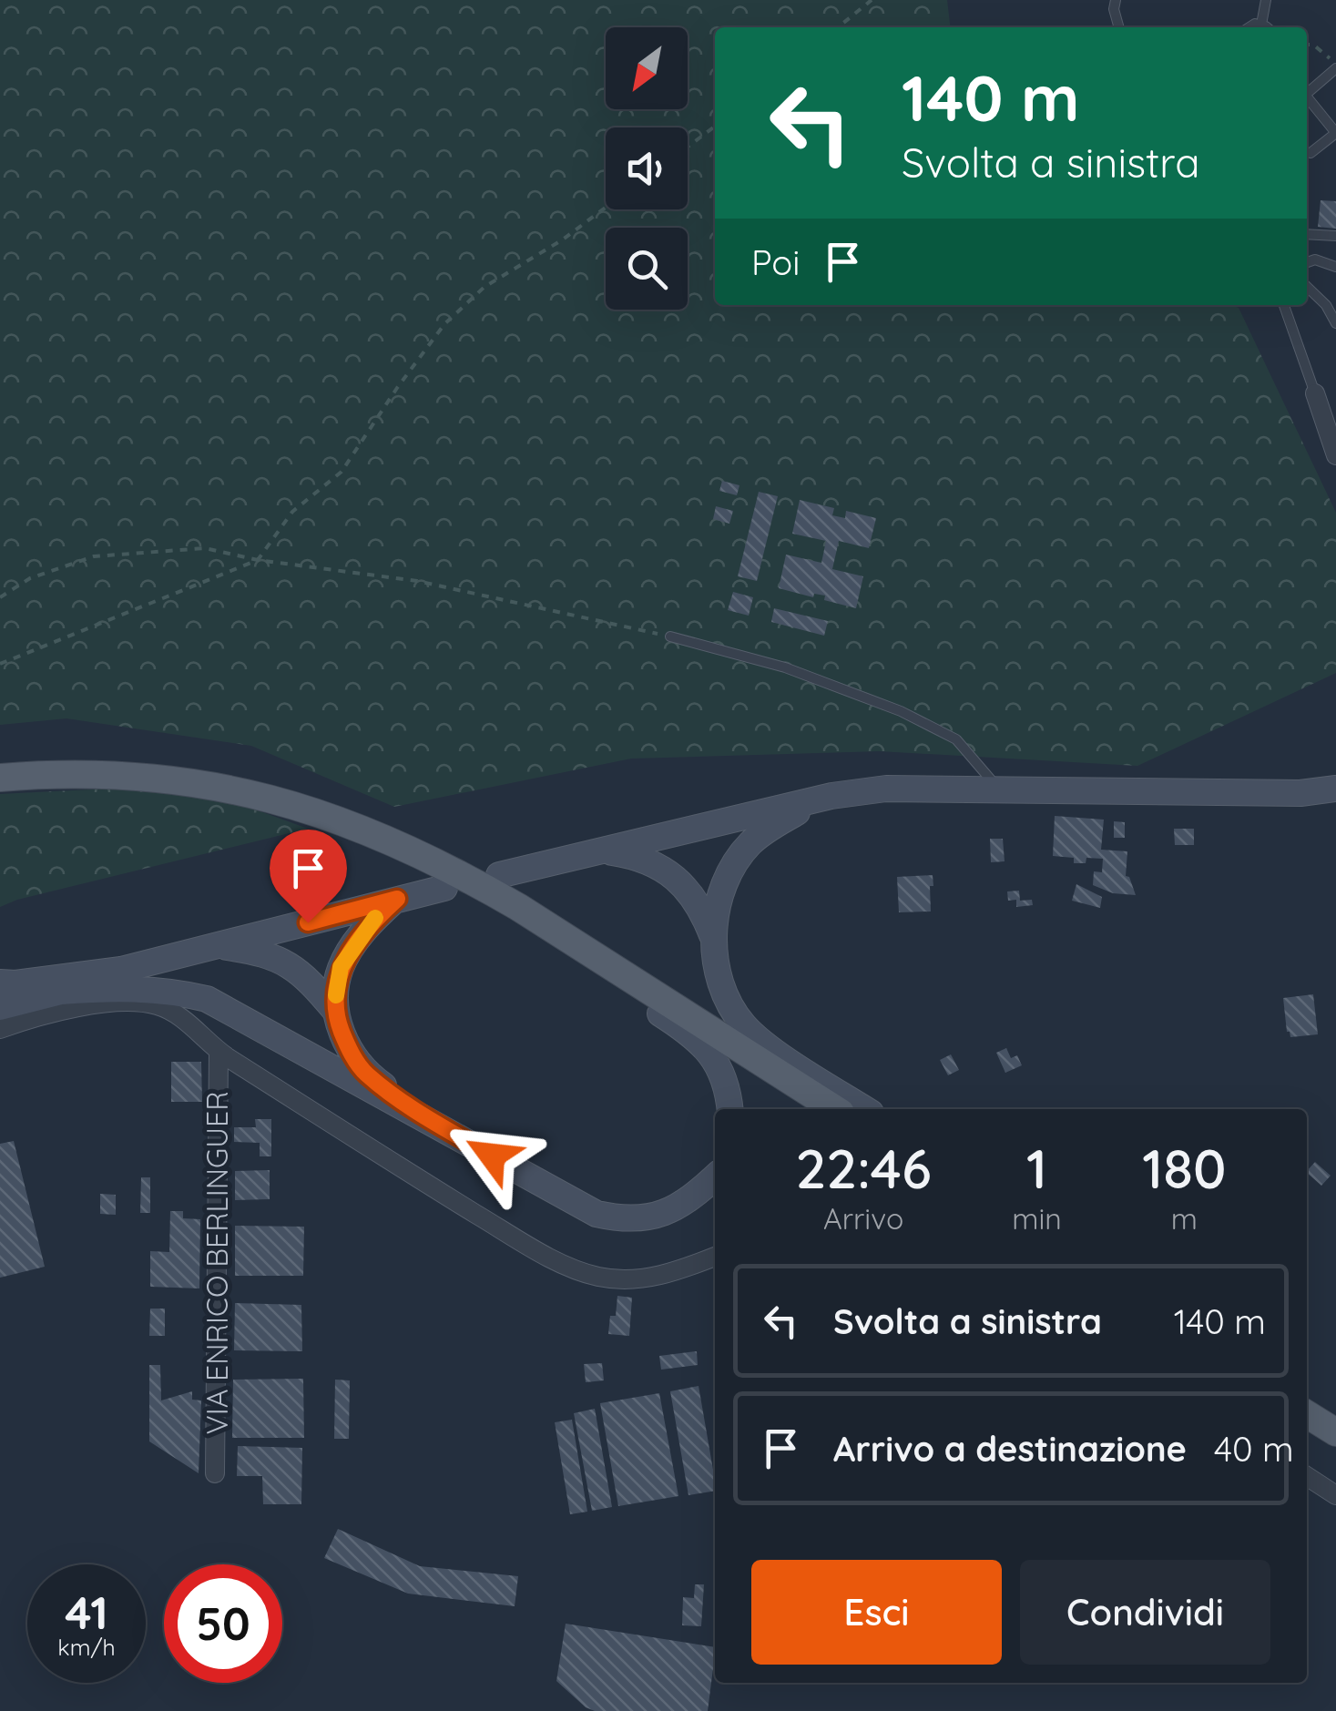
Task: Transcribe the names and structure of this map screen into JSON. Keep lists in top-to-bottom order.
{
  "streets": {
    "street": ["VIA ENRICO BERLINGUER"]
  },
  "north": "bottom left",
  "page": {
    "turn": ["140 m", "Svolta a sinistra"],
    "then": "Poi",
    "eta": [
      "22:46",
      "Arrivo",
      "1",
      "min",
      "180",
      "m"
    ],
    "list": [
      {
        "name": "Svolta a sinistra",
        "value": "140 m"
      },
      {
        "name": "Arrivo a destinazione",
        "value": "40 m"
      }
    ],
    "buttons": ["Esci", "Condividi"],
    "speed": "41 km/h",
    "limit": "50"
  }
}
